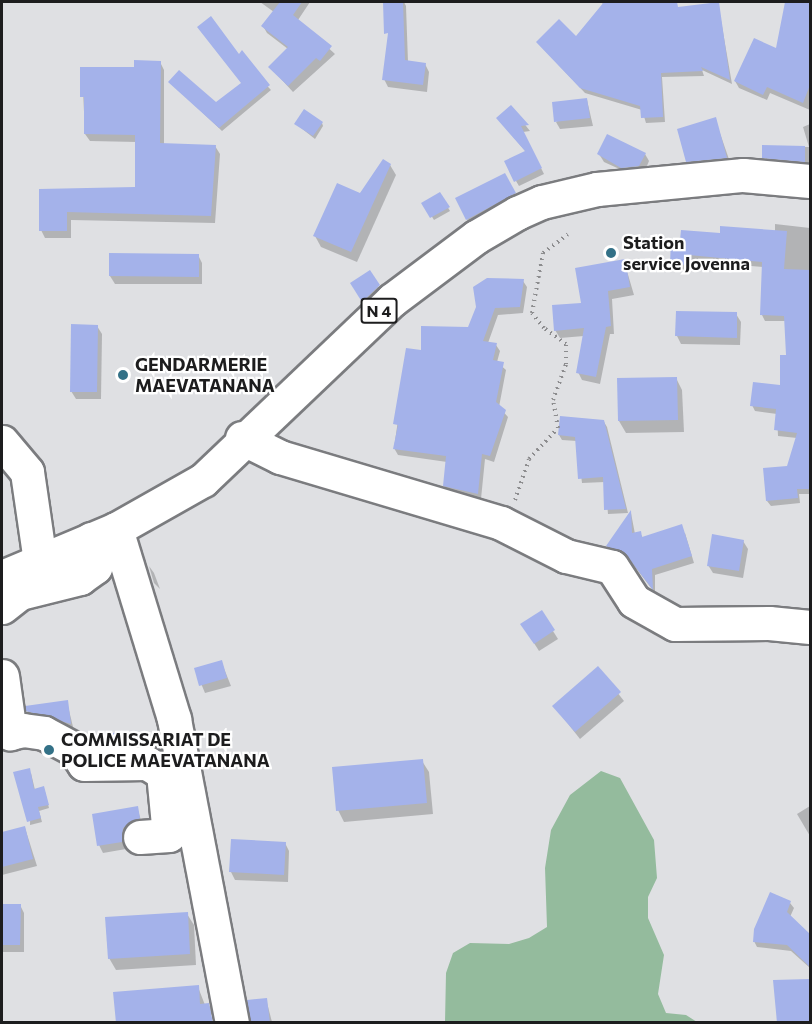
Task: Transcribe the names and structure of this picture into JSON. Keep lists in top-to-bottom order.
{
  "streets": {
    "main road": ["N 4"]
  },
  "places": ["Station service Jovenna", "GENDARMERIE MAEVATANANA", "COMMISSARIAT DE POLICE MAEVATANANA"]
}
